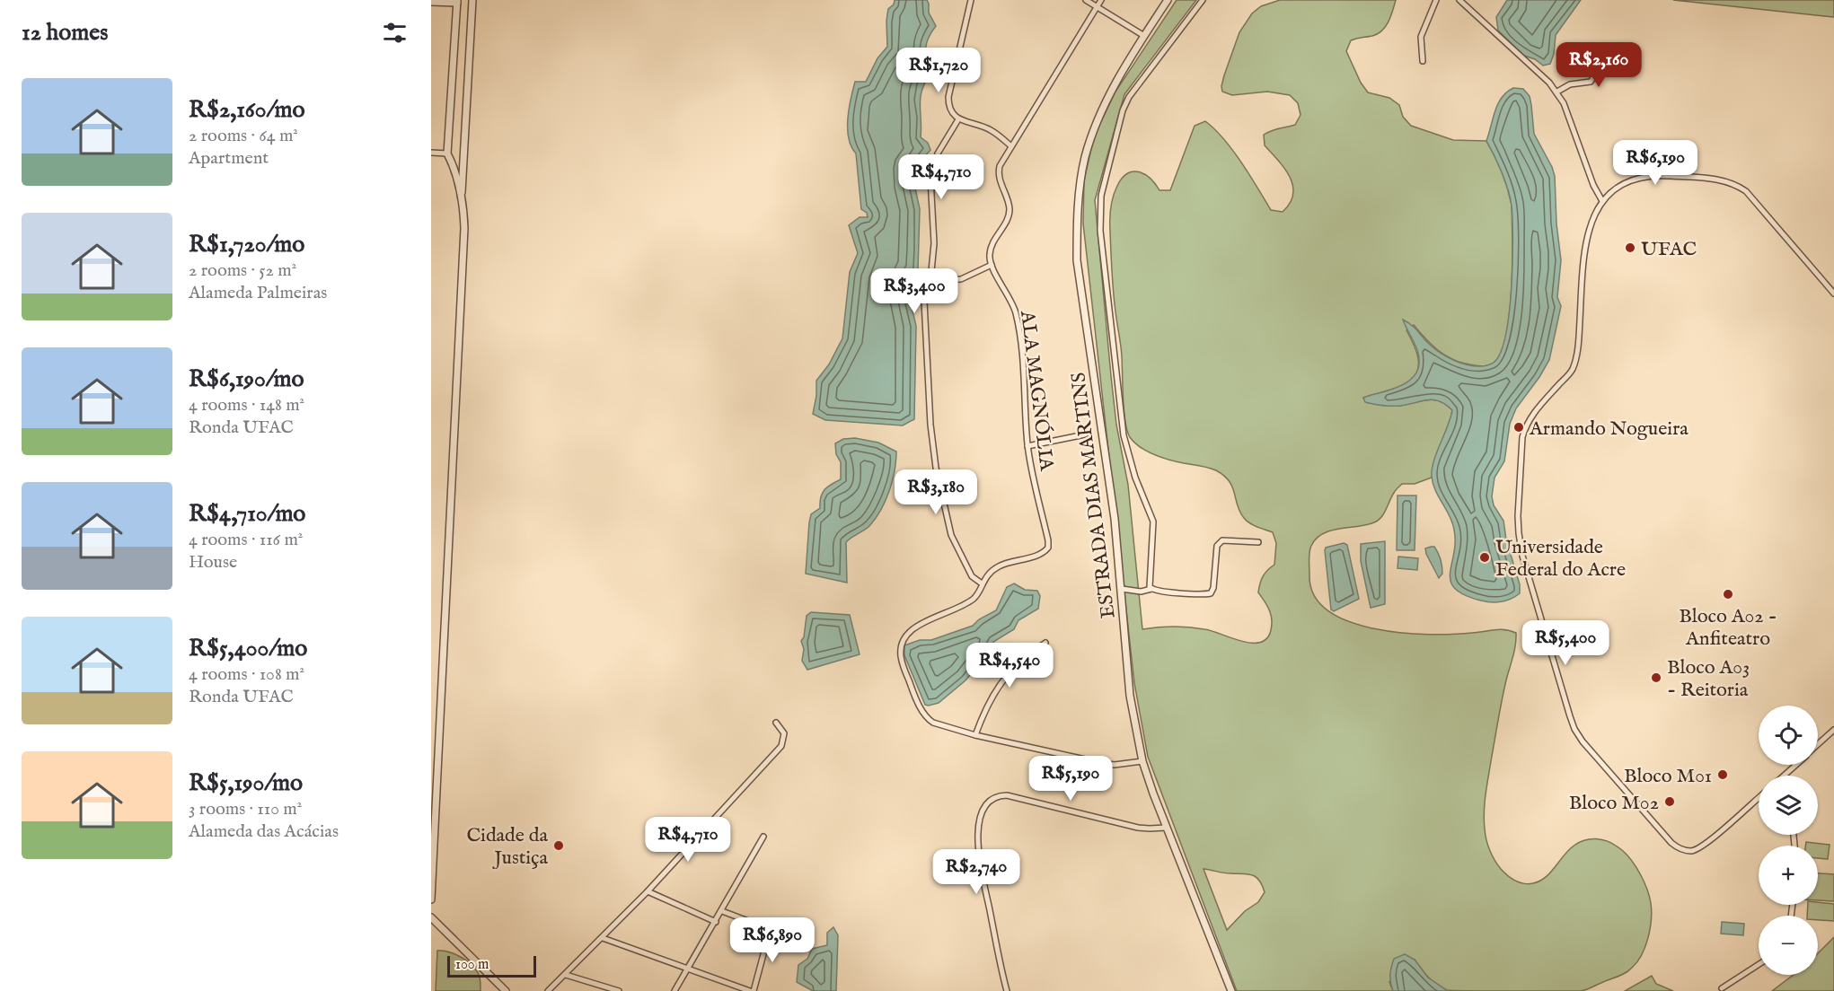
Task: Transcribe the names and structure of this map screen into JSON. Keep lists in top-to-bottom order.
{
  "streets": {
    "street": ["ALA MAGNÓLIA", "ESTRADA DIAS MARTINS"]
  },
  "places": [
    "UFAC",
    "Armando Nogueira",
    "Universidade Federal do Acre",
    "Bloco A02 - Anfiteatro",
    "Bloco A03 - Reitoria",
    "Bloco M01",
    "Bloco M02",
    "Cidade da Justiça"
  ],
  "scale_bar": "100 m",
  "page": {
    "heading": "12 homes",
    "price": [
      "R$2,160",
      "R$1,720",
      "R$6,190",
      "R$4,710",
      "R$3,400",
      "R$3,180",
      "R$5,400",
      "R$4,540",
      "R$5,190",
      "R$4,710",
      "R$2,740",
      "R$6,890"
    ],
    "list": [
      {
        "name": "R$2,160/mo",
        "note": "2 rooms · 64 m² · Apartment"
      },
      {
        "name": "R$1,720/mo",
        "note": "2 rooms · 52 m² · Alameda Palmeiras"
      },
      {
        "name": "R$6,190/mo",
        "note": "4 rooms · 148 m² · Ronda UFAC"
      },
      {
        "name": "R$4,710/mo",
        "note": "4 rooms · 116 m² · House"
      },
      {
        "name": "R$5,400/mo",
        "note": "4 rooms · 108 m² · Ronda UFAC"
      },
      {
        "name": "R$5,190/mo",
        "note": "3 rooms · 110 m² · Alameda das Acácias"
      }
    ],
    "map_buttons": ["+", "−"],
    "scale": "100 m"
  }
}
